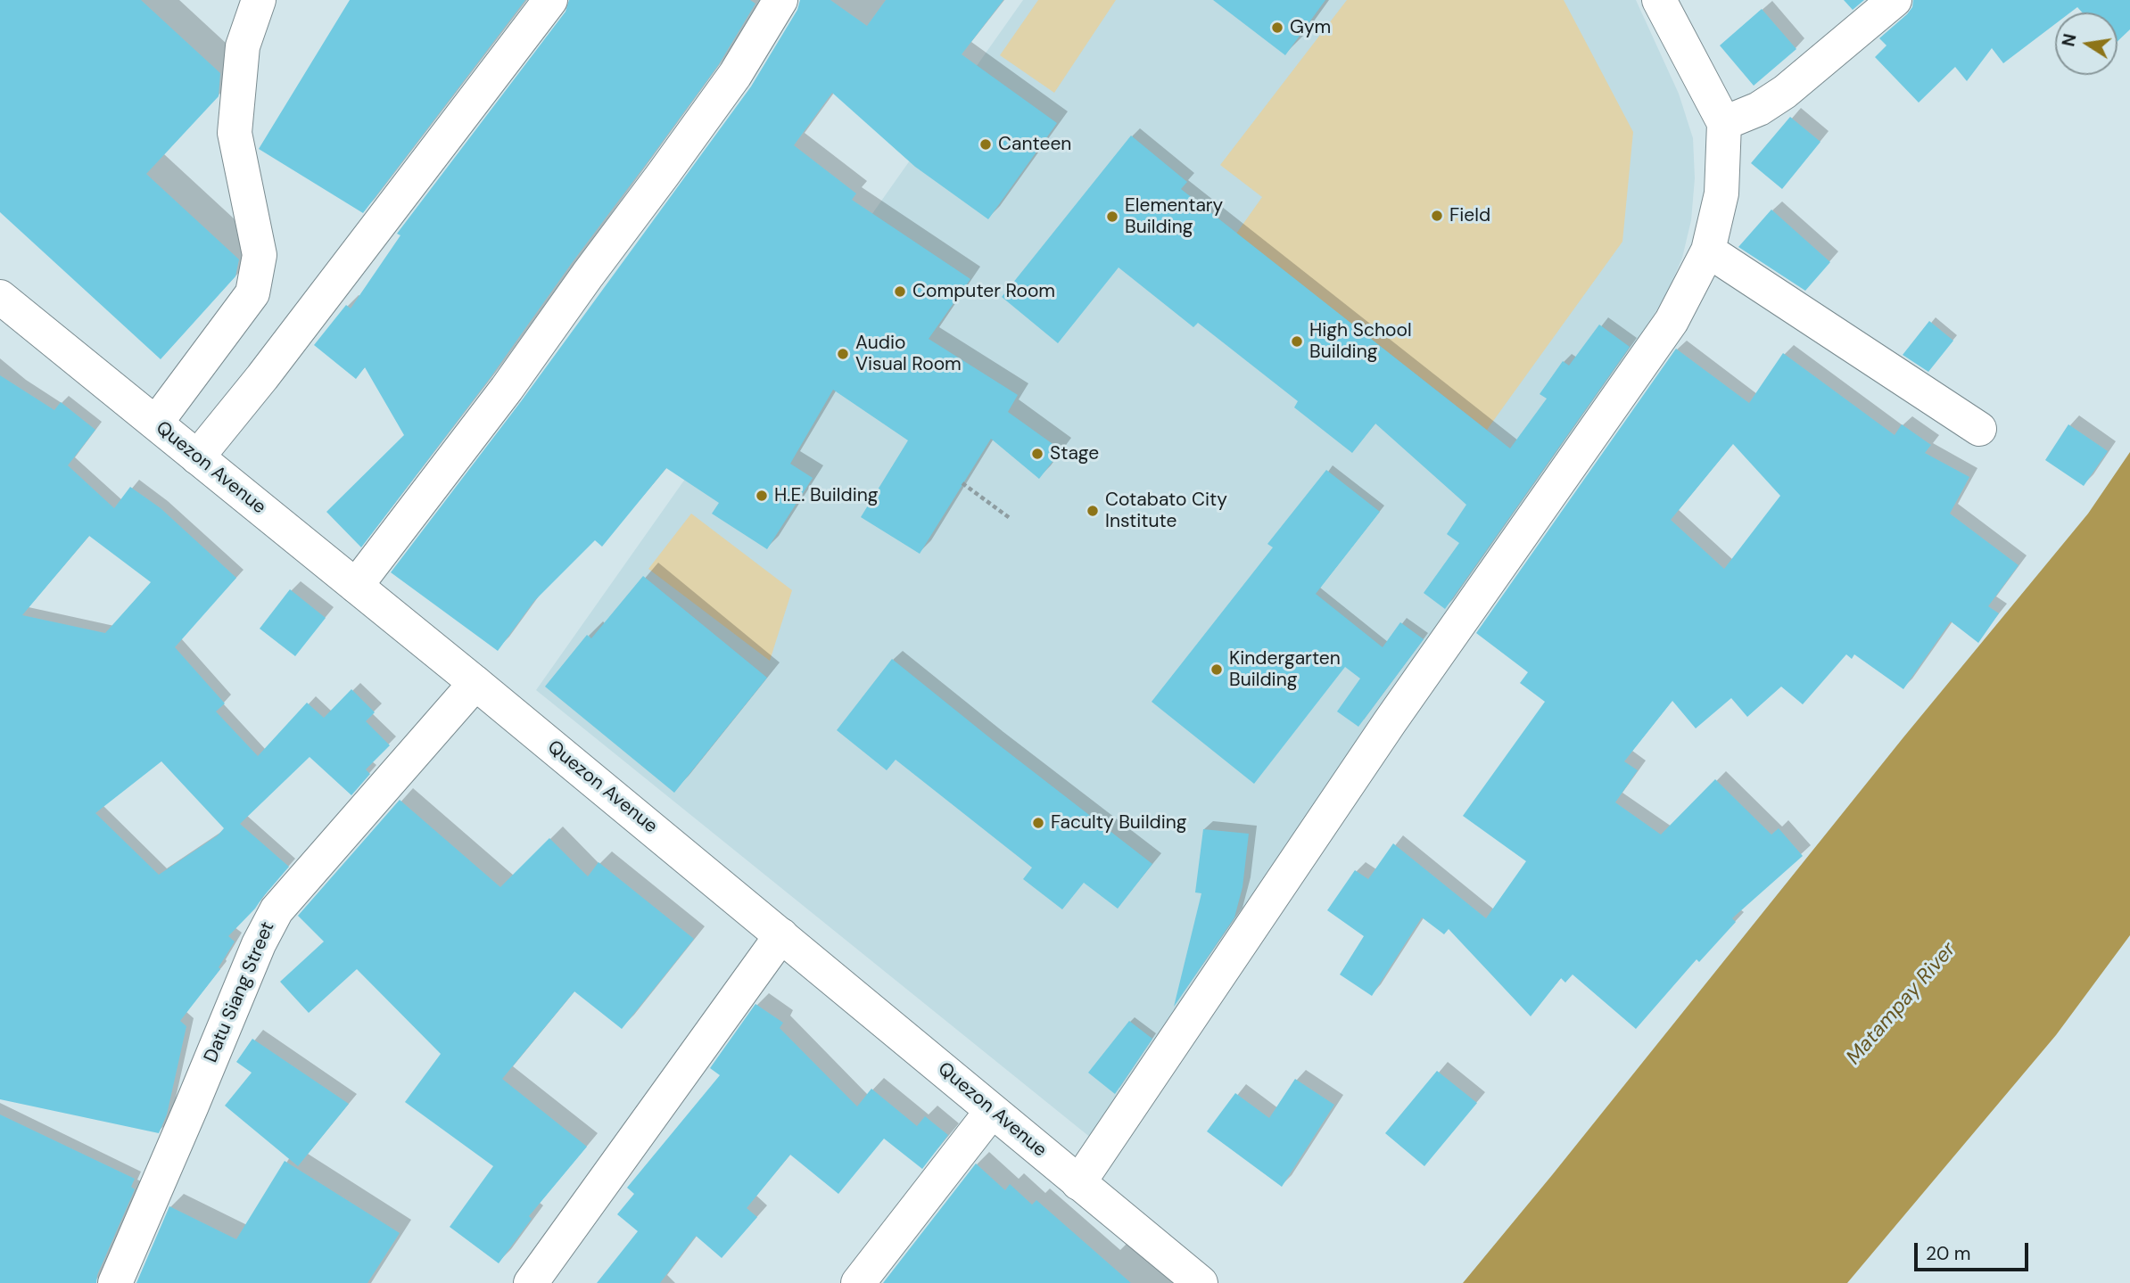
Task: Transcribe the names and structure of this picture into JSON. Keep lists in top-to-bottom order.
{
  "streets": {
    "street": ["Quezon Avenue", "Datu Siang Street"]
  },
  "crossings": [
    ["Quezon Avenue", "Datu Siang Street"]
  ],
  "water": ["Matampay River"],
  "places": [
    "Gym",
    "Canteen",
    "Field",
    "Elementary Building",
    "Computer Room",
    "High School Building",
    "Audio Visual Room",
    "Stage",
    "H.E. Building",
    "Cotabato City Institute",
    "Kindergarten Building",
    "Faculty Building"
  ],
  "scale_bar": "20 m",
  "north": "left"
}
